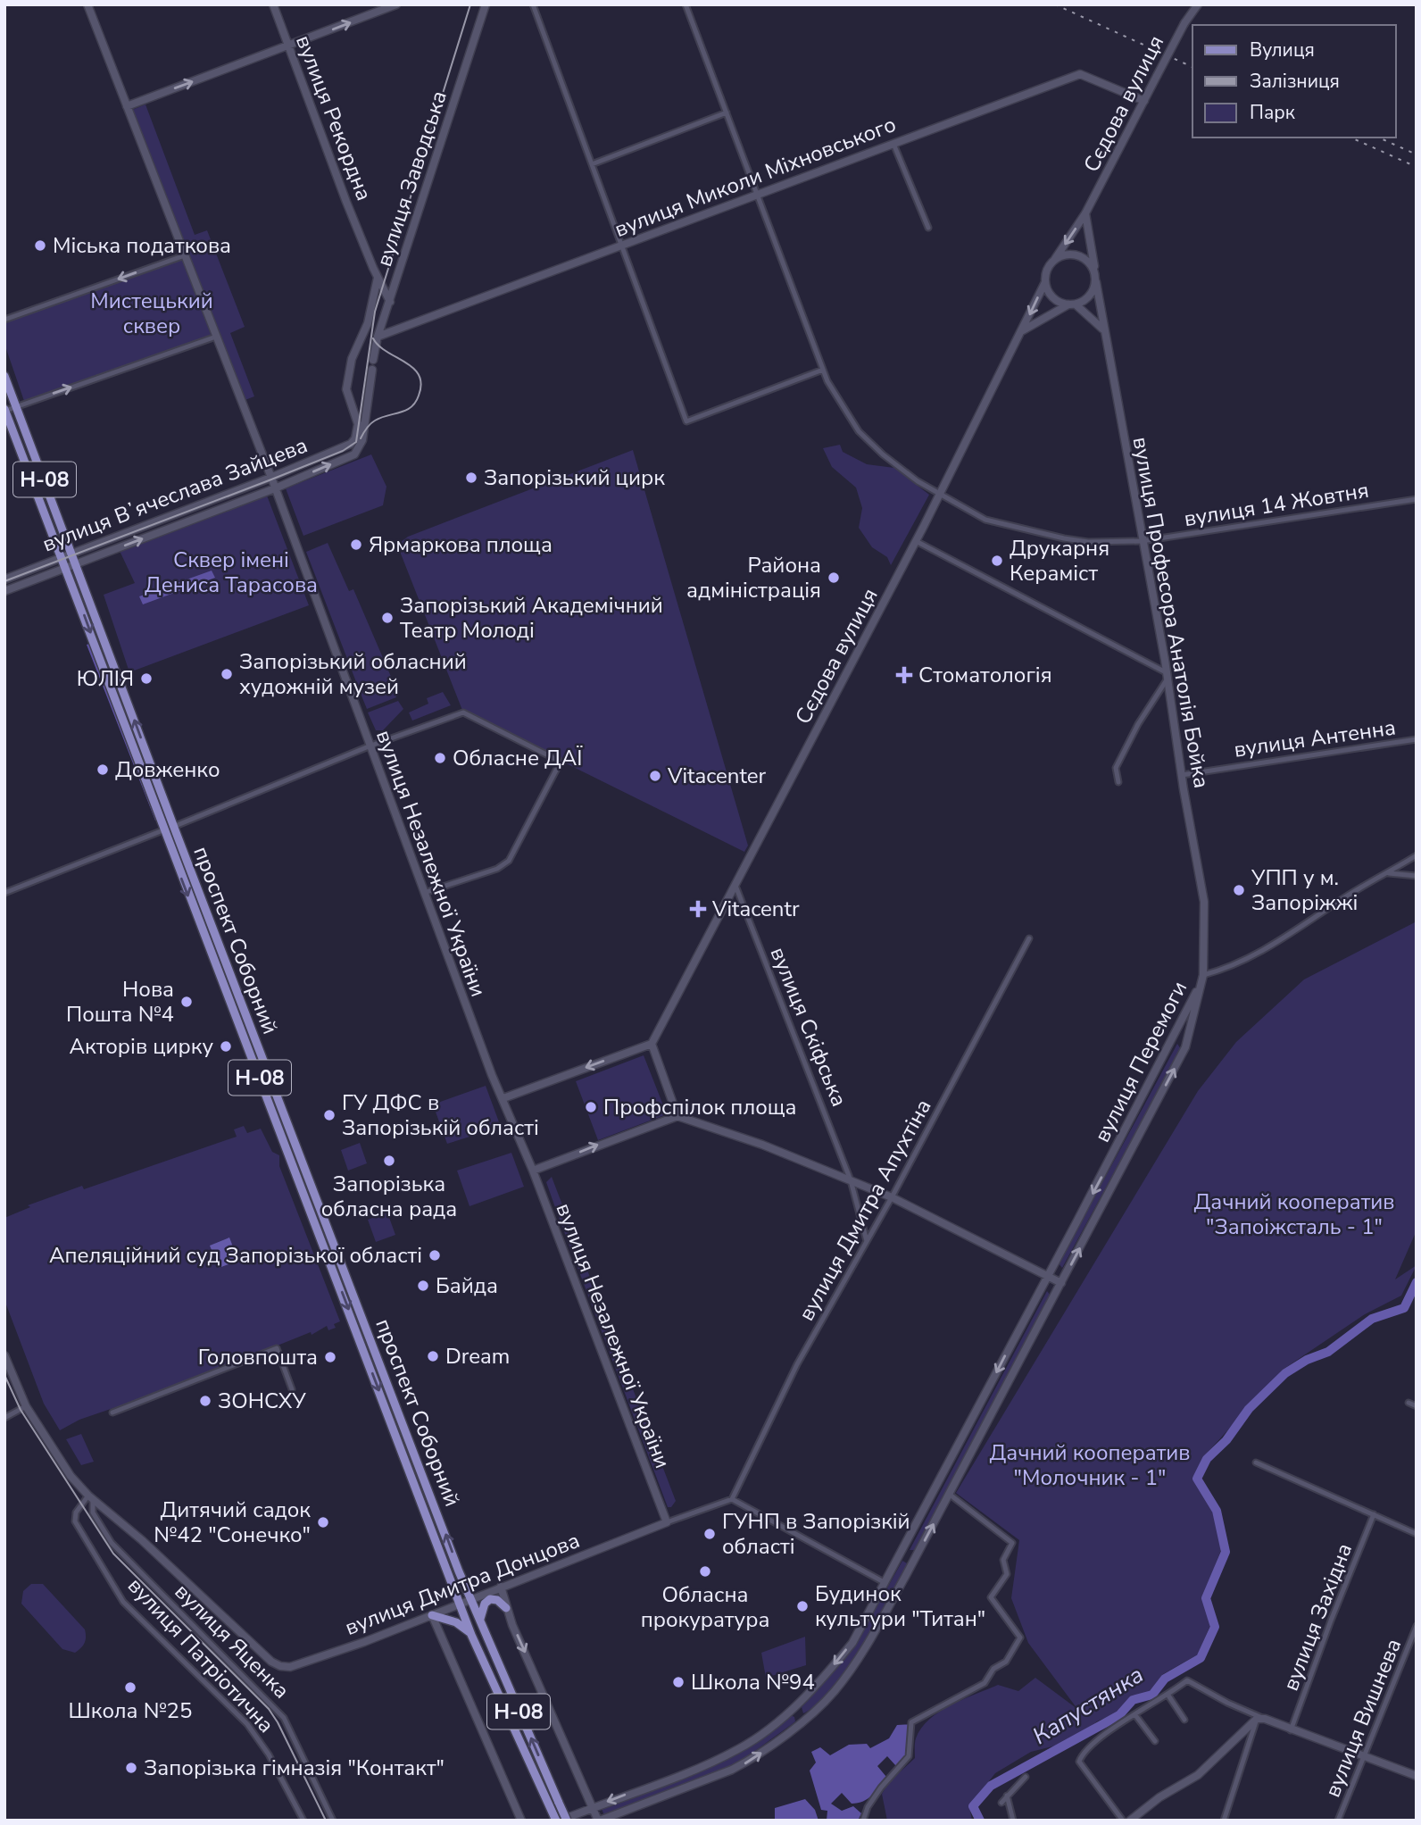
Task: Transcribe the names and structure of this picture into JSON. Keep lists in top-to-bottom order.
{
  "streets": {
    "main road": ["Н-08", "проспект Соборний"],
    "street": [
      "Сєдова вулиця",
      "вулиця Рекордна",
      "вулиця Миколи Міхновського",
      "вулиця Заводська",
      "вулиця Вʼячеслава Зайцева",
      "вулиця 14 Жовтня",
      "вулиця Професора Анатолія Бойка",
      "вулиця Антенна",
      "вулиця Незалежної України",
      "вулиця Скіфська",
      "вулиця Перемоги",
      "вулиця Дмитра Апухтіна",
      "вулиця Дмитра Донцова",
      "вулиця Західна",
      "вулиця Яценка",
      "вулиця Патріотична",
      "вулиця Вишнева"
    ]
  },
  "crossings": [
    ["Сєдова вулиця", "вулиця Миколи Міхновського"],
    ["Сєдова вулиця", "вулиця 14 Жовтня"],
    ["Сєдова вулиця", "вулиця Професора Анатолія Бойка"],
    ["Сєдова вулиця", "вулиця Скіфська"],
    ["вулиця Рекордна", "вулиця Заводська"],
    ["вулиця Миколи Міхновського", "вулиця Заводська"],
    ["вулиця Миколи Міхновського", "вулиця 14 Жовтня"],
    ["Н-08", "проспект Соборний"],
    ["Н-08", "вулиця Перемоги"],
    ["вулиця Вʼячеслава Зайцева", "вулиця Незалежної України"],
    ["вулиця Вʼячеслава Зайцева", "проспект Соборний"],
    ["вулиця 14 Жовтня", "вулиця Професора Анатолія Бойка"],
    ["вулиця Професора Анатолія Бойка", "вулиця Антенна"],
    ["вулиця Професора Анатолія Бойка", "вулиця Перемоги"],
    ["вулиця Незалежної України", "вулиця Дмитра Донцова"],
    ["проспект Соборний", "вулиця Дмитра Донцова"],
    ["вулиця Скіфська", "вулиця Дмитра Апухтіна"],
    ["вулиця Дмитра Апухтіна", "вулиця Дмитра Донцова"],
    ["вулиця Дмитра Донцова", "вулиця Яценка"],
    ["вулиця Дмитра Донцова", "вулиця Патріотична"],
    ["вулиця Яценка", "вулиця Патріотична"]
  ],
  "water": ["Капустянка"],
  "parks": [
    "Мистецький сквер",
    "Сквер імені Дениса Тарасова",
    "Дачний кооператив \"Запоіжсталь - 1\"",
    "Дачний кооператив \"Молочник - 1\""
  ],
  "places": {
    "other": [
      "Міська податкова",
      "Запорізький цирк",
      "Ярмаркова площа",
      "Друкарня Кераміст",
      "Района адміністрація",
      "Запорізький Академічний Театр Молоді",
      "Запорізький обласний художній музей",
      "ЮЛІЯ",
      "Обласне ДАЇ",
      "Довженко",
      "Vitacenter",
      "УПП у м. Запоріжжі",
      "Нова Пошта №4",
      "Акторів цирку",
      "Профспілок площа",
      "ГУ ДФС в Запорізькій області",
      "Запорізька обласна рада",
      "Апеляційний суд Запорізької області",
      "Байда",
      "Dream",
      "Головпошта",
      "ЗОНСХУ",
      "Дитячий садок №42 \"Сонечко\"",
      "ГУНП в Запорізкій області",
      "Обласна прокуратура",
      "Будинок культури \"Титан\"",
      "Школа №94",
      "Школа №25",
      "Запорізька гімназія \"Контакт\""
    ],
    "health": ["Стоматологія", "Vitacentr"]
  },
  "legend": ["Вулиця", "Залізниця", "Парк"]
}
